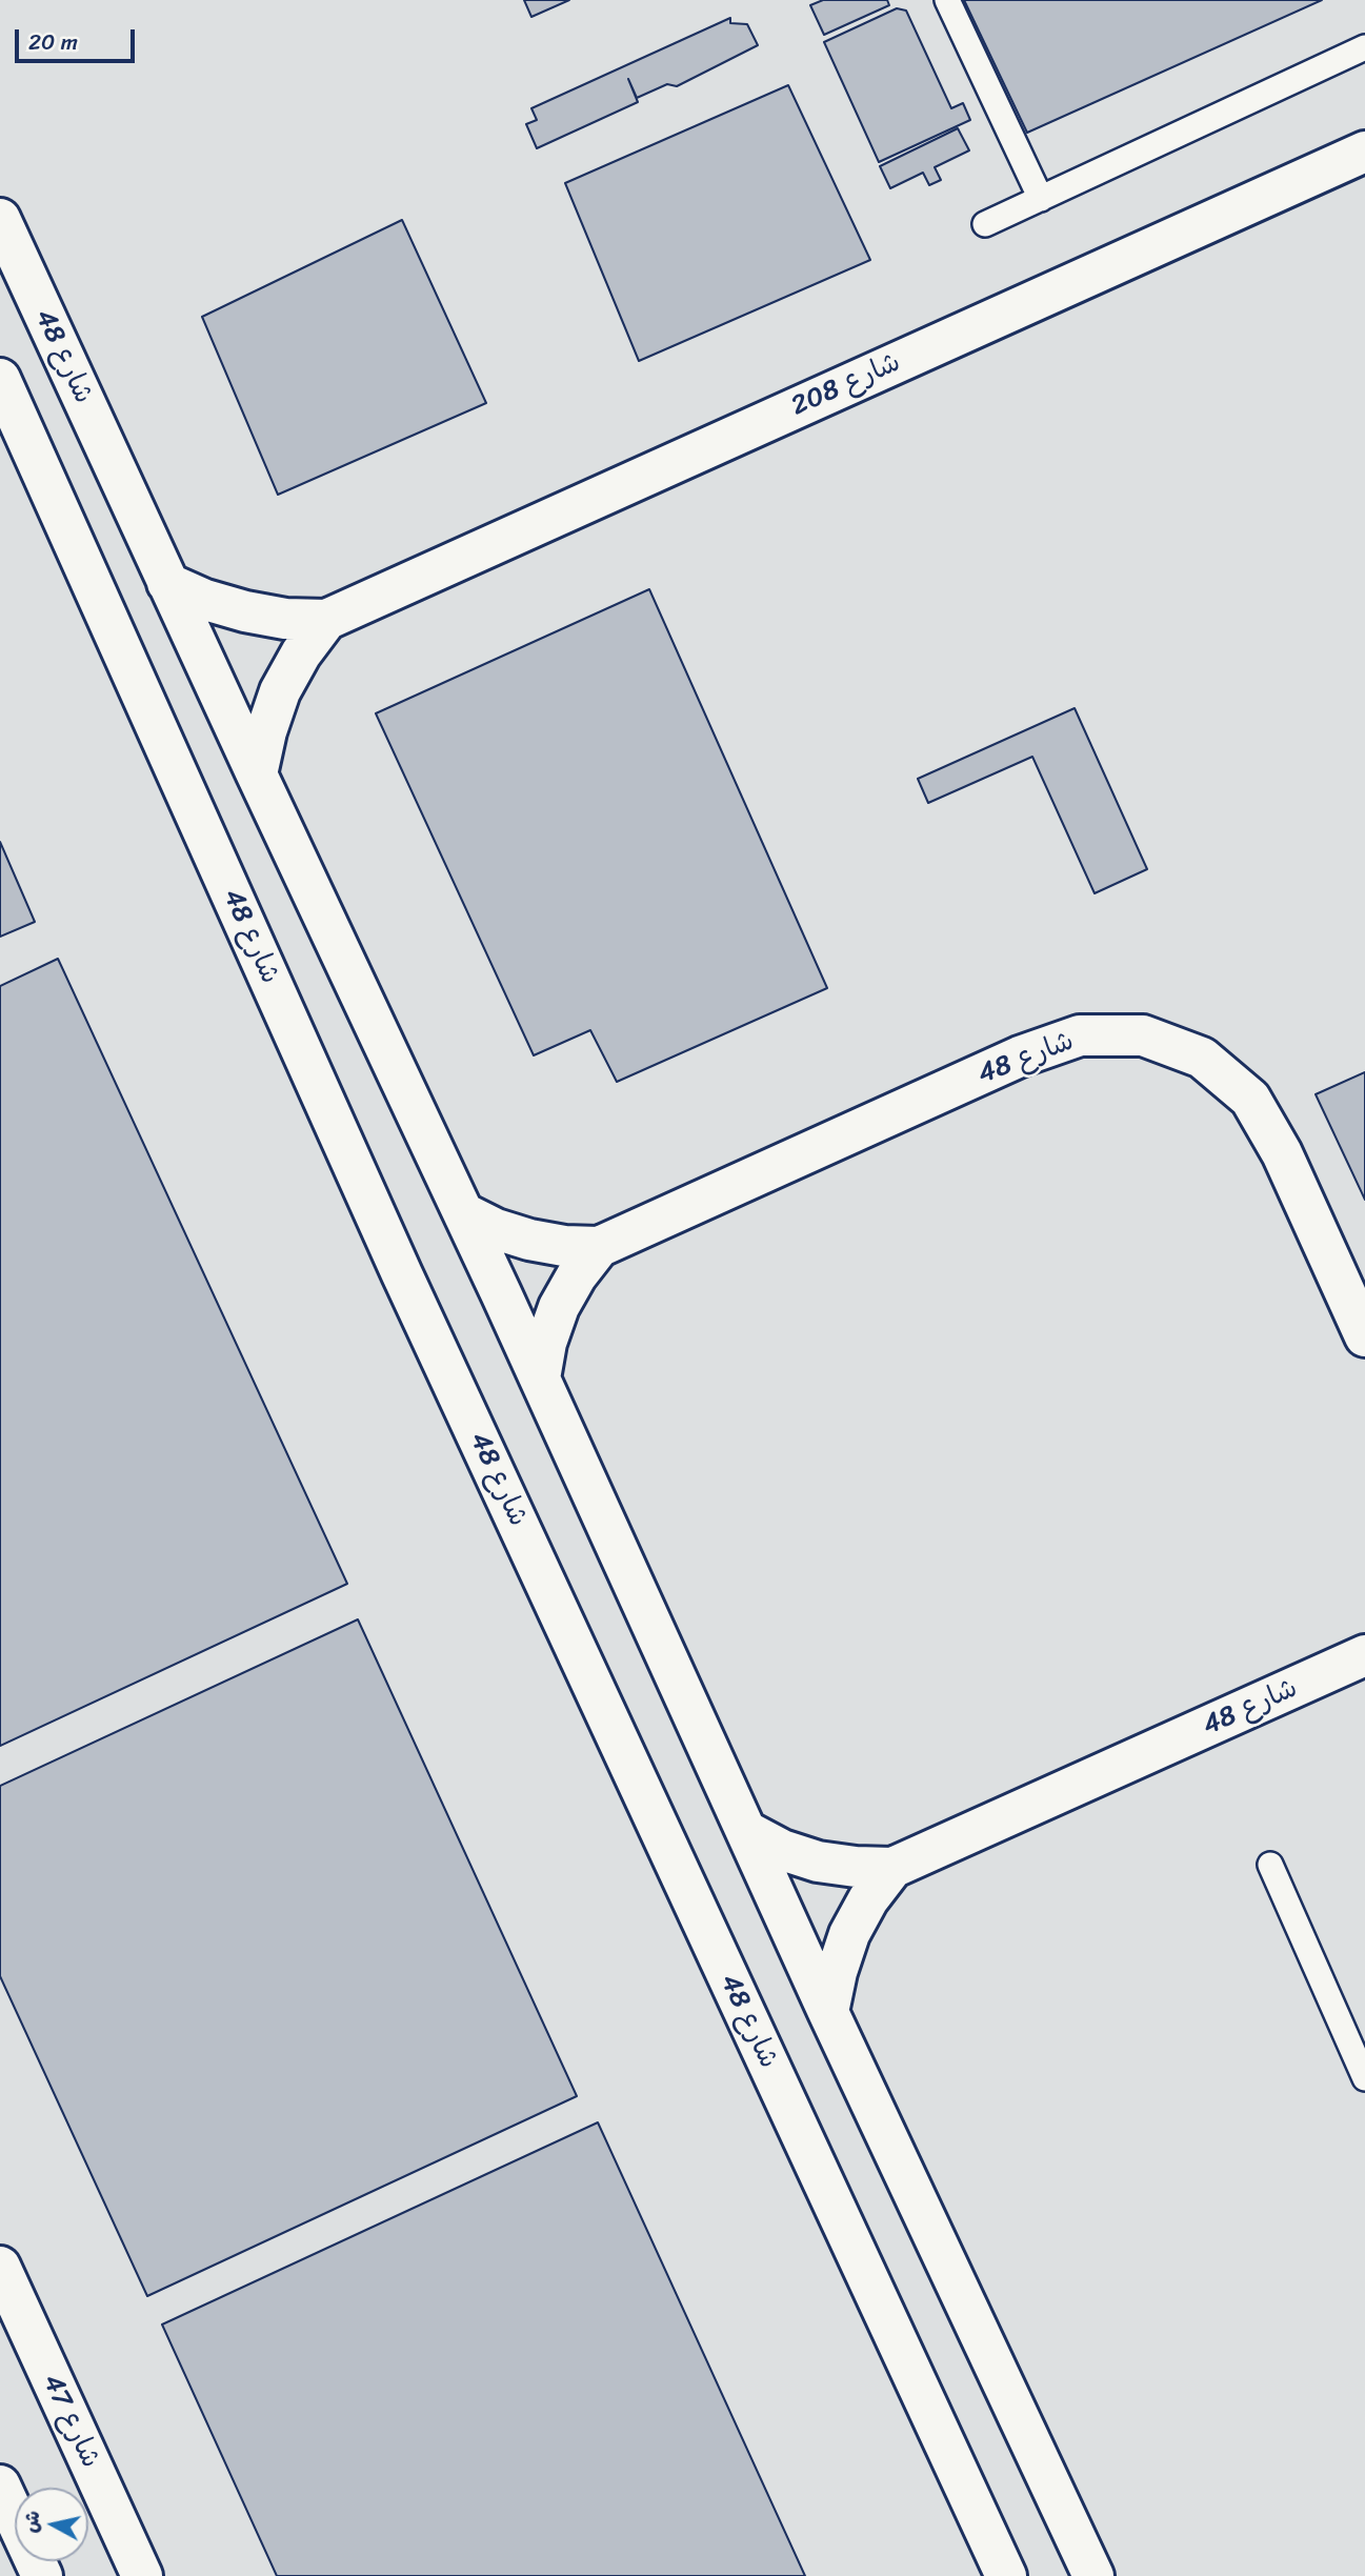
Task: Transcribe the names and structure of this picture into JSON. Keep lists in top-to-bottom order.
{
  "streets": {
    "street": ["شارع 48", "شارع 208", "شارع 47"]
  },
  "crossings": [
    ["شارع 48", "شارع 208"]
  ],
  "scale_bar": "20 m",
  "north": "left"
}
